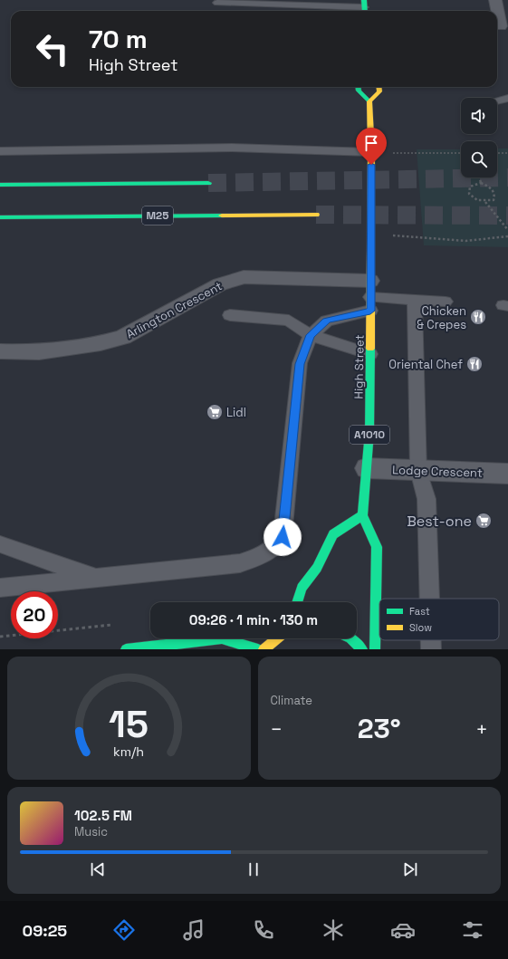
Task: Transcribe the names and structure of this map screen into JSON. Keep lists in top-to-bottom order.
{
  "streets": {
    "main road": ["M25", "High Street", "A1010"],
    "street": ["Arlington Crescent", "Lodge Crescent"]
  },
  "crossings": [
    ["Arlington Crescent", "High Street"],
    ["High Street", "Lodge Crescent"]
  ],
  "places": {
    "restaurant": ["Chicken & Crepes", "Oriental Chef"],
    "supermarket": ["Lidl", "Best-one"]
  },
  "legend": ["Fast", "Slow"],
  "page": {
    "turn": ["70 m", "High Street"],
    "limit": "20",
    "trip": "09:26 · 1 min · 130 m",
    "tile": "Climate",
    "heat": ["−", "23°", "+"],
    "song": ["102.5 FM", "Music"],
    "tabs": "09:25",
    "gauge": ["15", "km/h"]
  }
}
